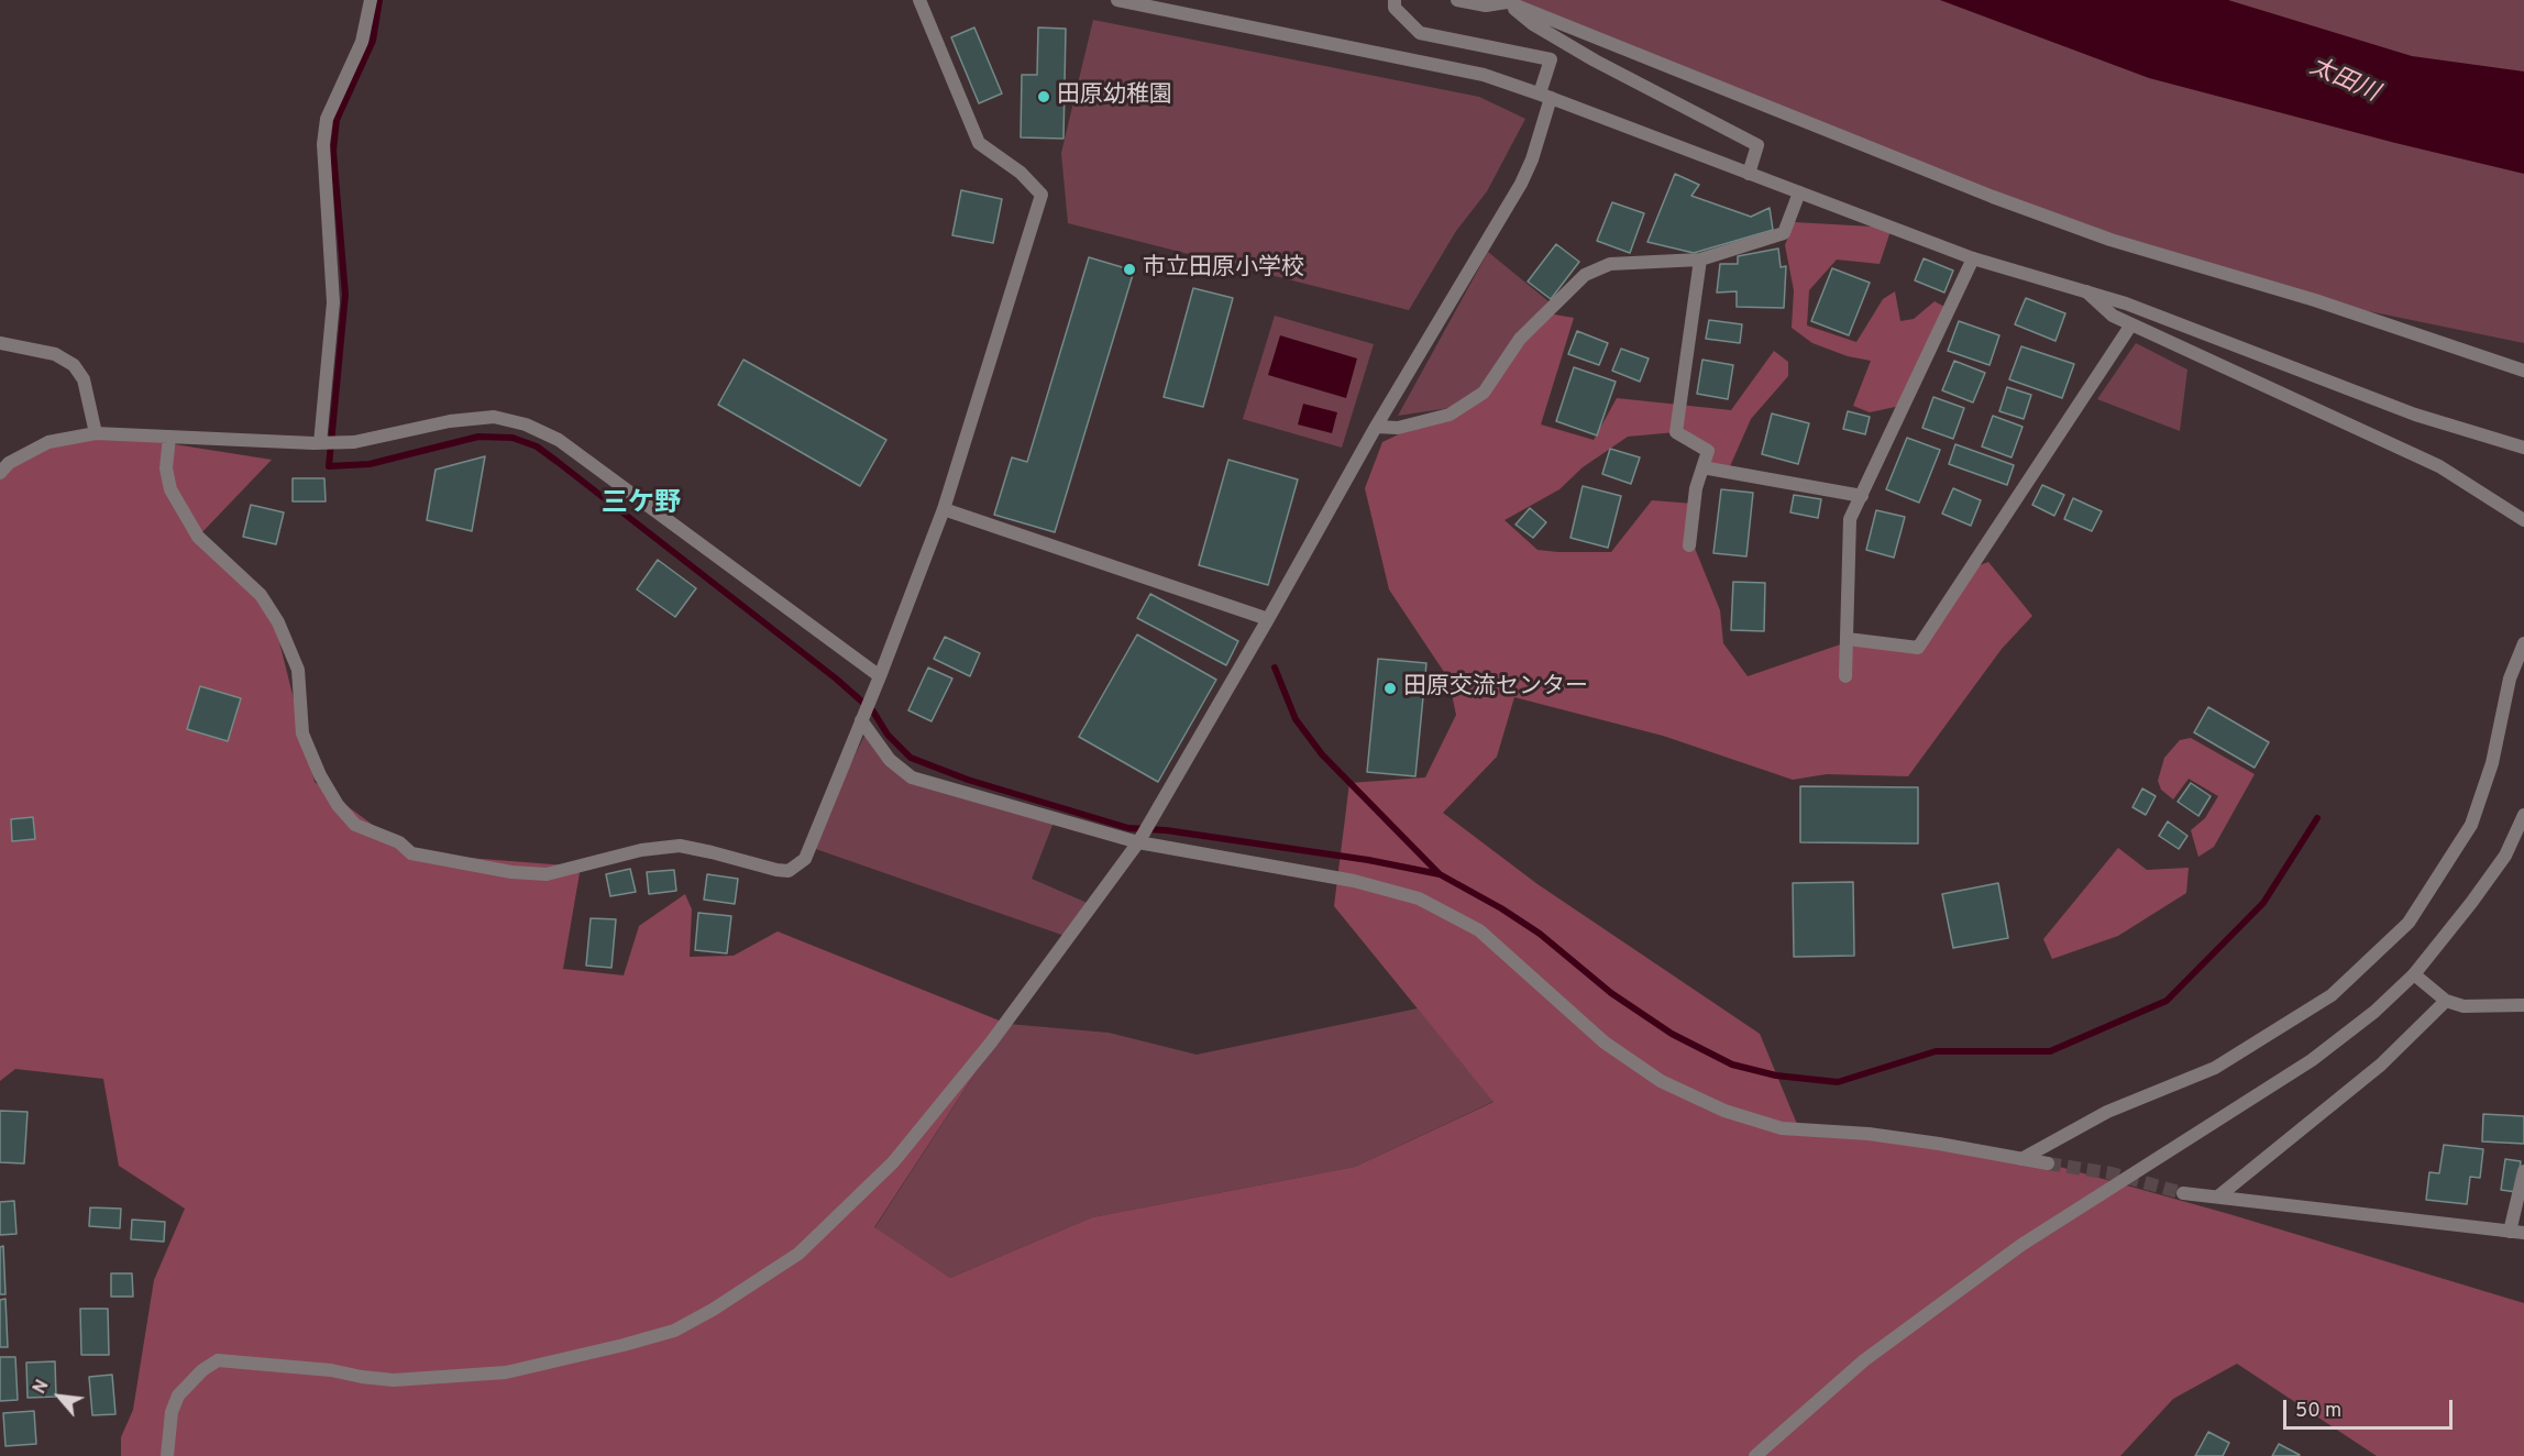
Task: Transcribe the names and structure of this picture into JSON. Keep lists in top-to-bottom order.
{
  "districts": ["三ケ野"],
  "water": ["太田川"],
  "places": ["田原幼稚園", "市立田原小学校", "田原交流センター"],
  "scale_bar": "50 m",
  "north": "top left"
}
